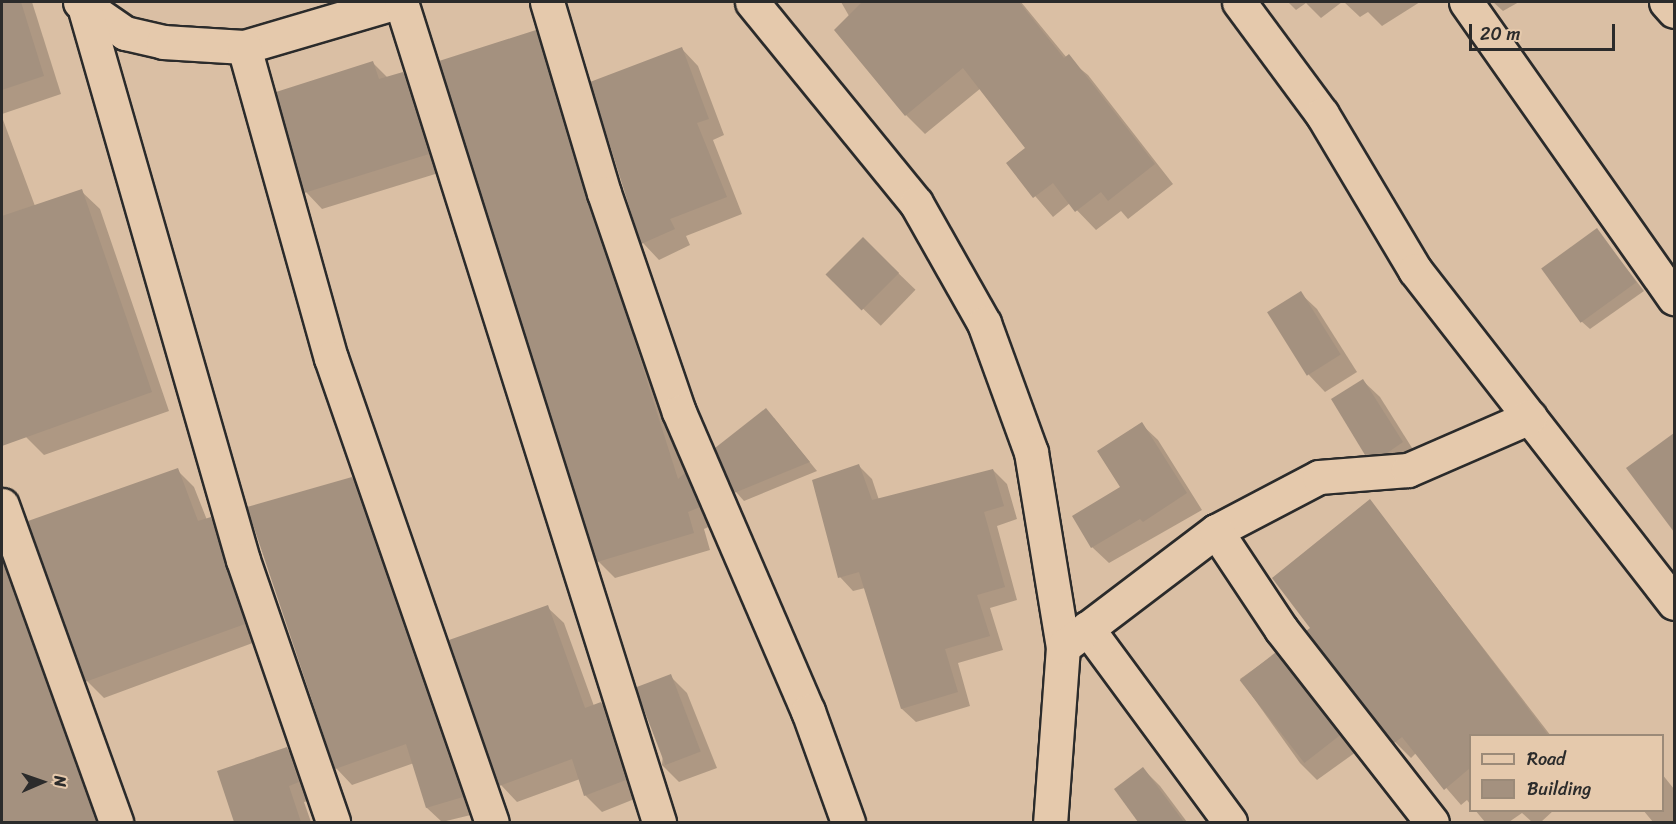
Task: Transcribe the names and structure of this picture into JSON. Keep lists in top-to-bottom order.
{
  "legend": ["Road", "Building"],
  "scale_bar": "20 m",
  "north": "right"
}
